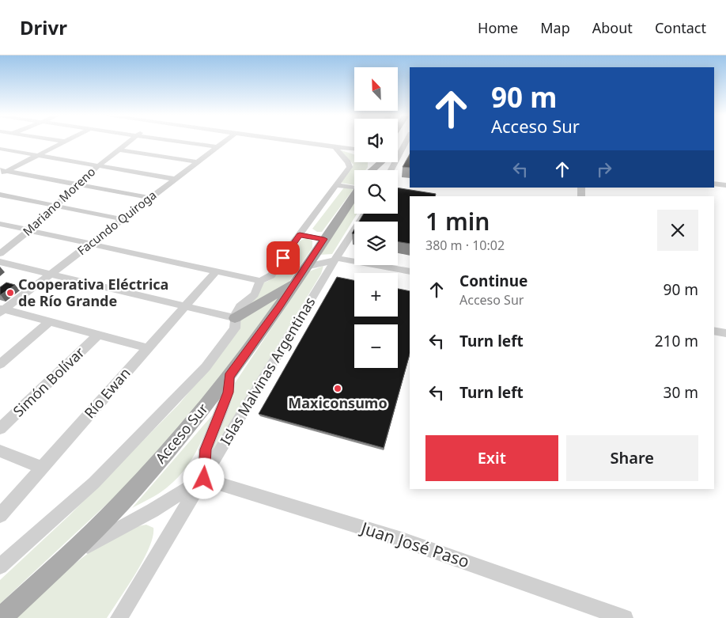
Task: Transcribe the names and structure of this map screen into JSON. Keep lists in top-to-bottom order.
{
  "streets": {
    "main road": ["Acceso Sur"],
    "street": [
      "Mariano Moreno",
      "Facundo Quiroga",
      "Islas Malvinas Argentinas",
      "Simón Bolívar",
      "Río Ewan",
      "Juan José Paso"
    ]
  },
  "crossings": [
    ["Islas Malvinas Argentinas", "Juan José Paso"]
  ],
  "places": ["Cooperativa Eléctrica de Río Grande", "Maxiconsumo"],
  "north": "top left",
  "page": {
    "header": "Drivr",
    "nav": [
      "Home",
      "Map",
      "About",
      "Contact"
    ],
    "map_buttons": ["+", "−"],
    "turn": ["90 m", "Acceso Sur"],
    "heading": ["1 min", "380 m · 10:02"],
    "list": [
      {
        "name": "Continue",
        "note": "Acceso Sur",
        "value": "90 m"
      },
      {
        "name": "Turn left",
        "value": "210 m"
      },
      {
        "name": "Turn left",
        "value": "30 m"
      }
    ],
    "buttons": ["Exit", "Share"]
  }
}
